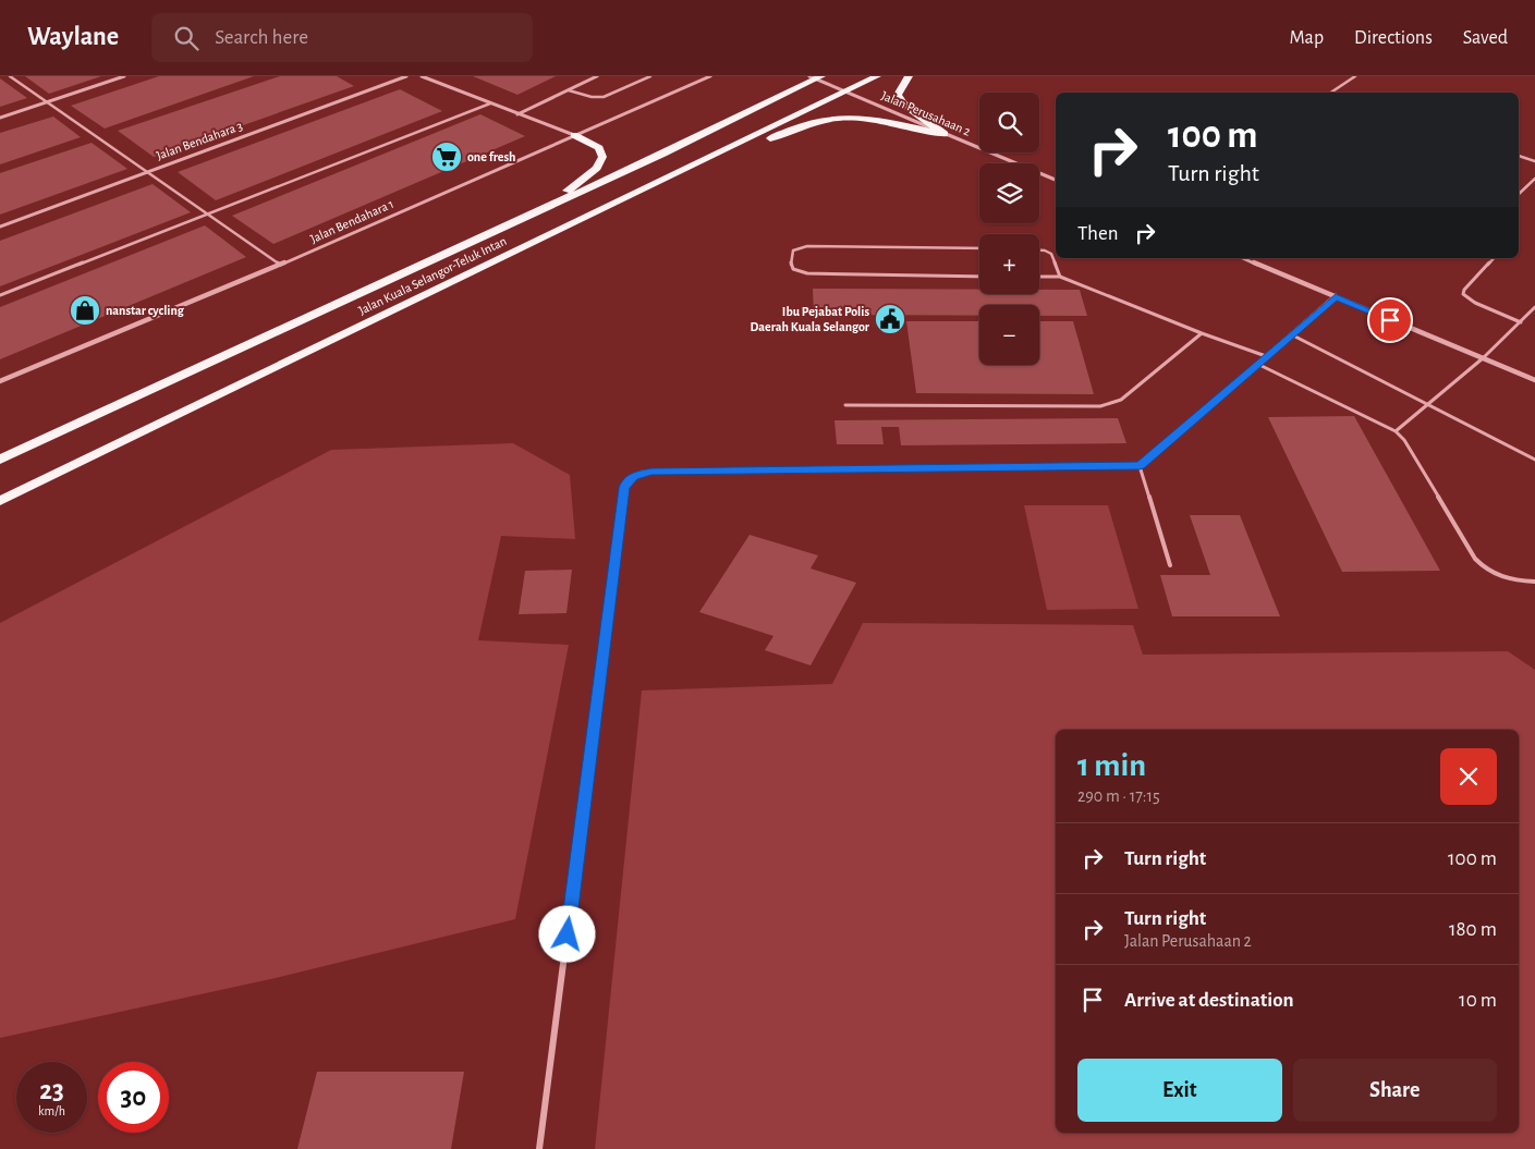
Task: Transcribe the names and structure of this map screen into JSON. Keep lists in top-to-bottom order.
{
  "streets": {
    "highway": ["Jalan Kuala Selangor-Teluk Intan"],
    "street": ["Jalan Perusahaan 2", "Jalan Bendahara 3", "Jalan Bendahara 1"]
  },
  "crossings": [
    ["Jalan Perusahaan 2", "Jalan Kuala Selangor-Teluk Intan"]
  ],
  "places": {
    "supermarket": ["one fresh"],
    "shop": ["nanstar cycling"],
    "public building": ["Ibu Pejabat Polis Daerah Kuala Selangor"]
  },
  "page": {
    "header": "Waylane",
    "search": "Search here",
    "nav": ["Map", "Directions", "Saved"],
    "map_buttons": ["+", "−"],
    "turn": ["100 m", "Turn right"],
    "then": "Then",
    "heading": ["1 min", "290 m · 17:15"],
    "list": [
      {
        "name": "Turn right",
        "value": "100 m"
      },
      {
        "name": "Turn right",
        "note": "Jalan Perusahaan 2",
        "value": "180 m"
      },
      {
        "name": "Arrive at destination",
        "value": "10 m"
      }
    ],
    "buttons": ["Exit", "Share"],
    "speed": "23 km/h",
    "limit": "30"
  }
}
